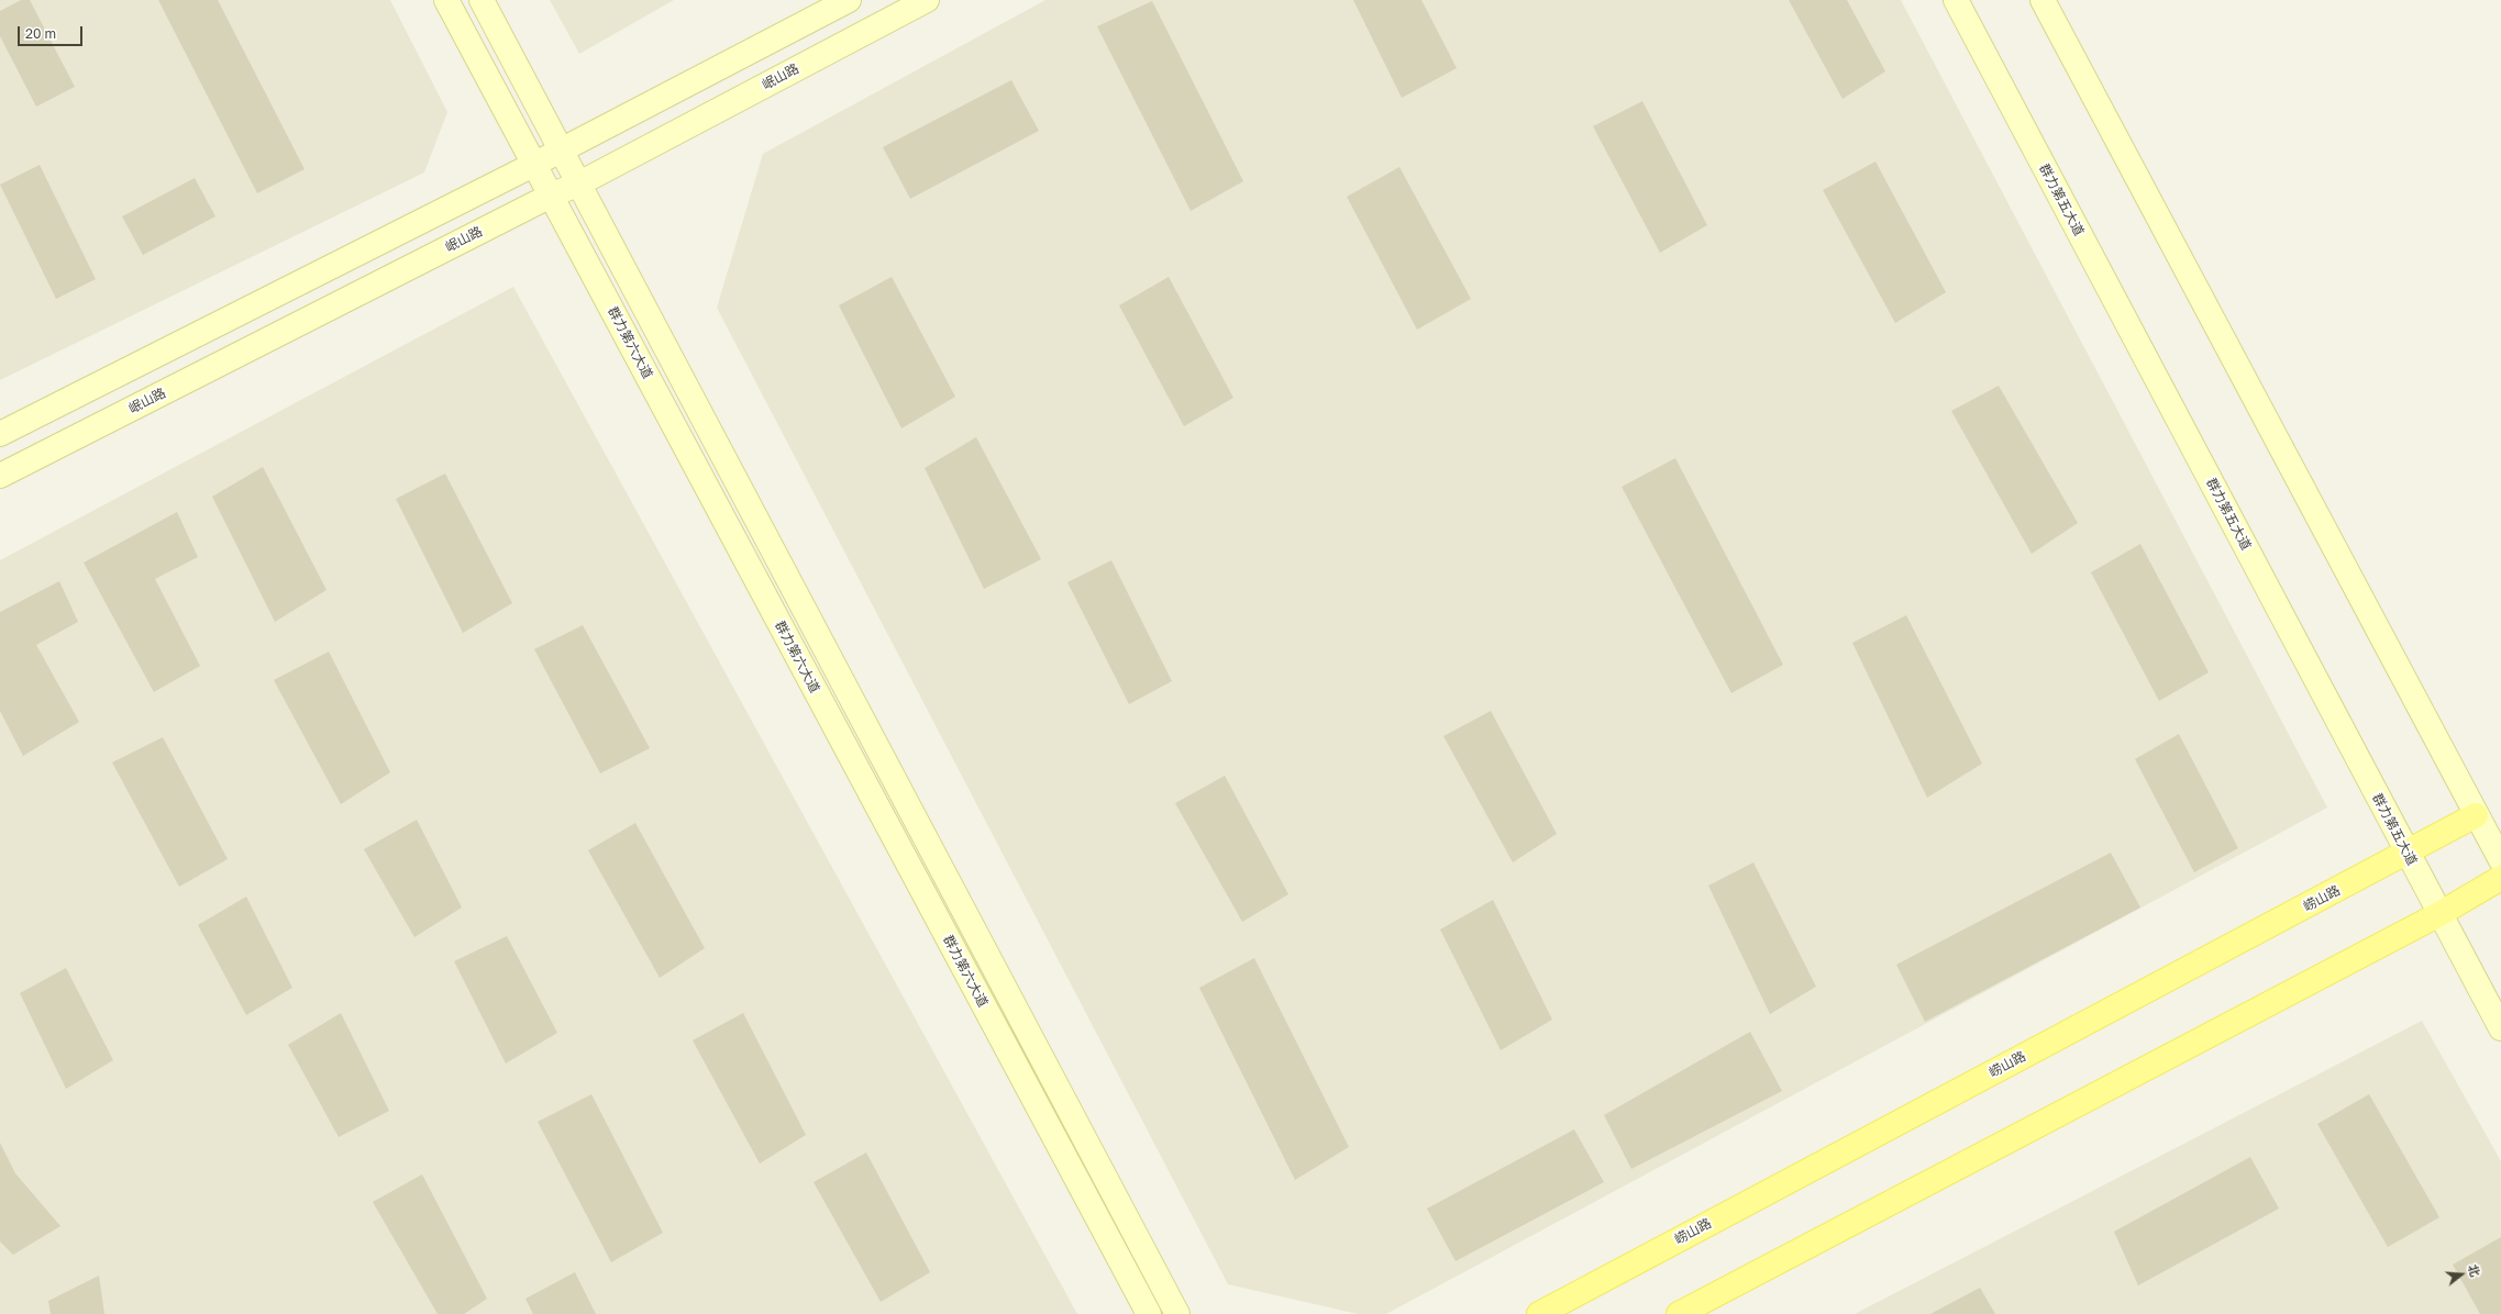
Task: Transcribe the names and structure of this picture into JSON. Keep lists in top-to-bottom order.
{
  "streets": {
    "main road": [
      "岷山路",
      "群力第五大道",
      "群力第六大道",
      "崂山路"
    ]
  },
  "crossings": [
    ["岷山路", "群力第六大道"],
    ["群力第五大道", "崂山路"]
  ],
  "scale_bar": "20 m",
  "north": "right"
}
